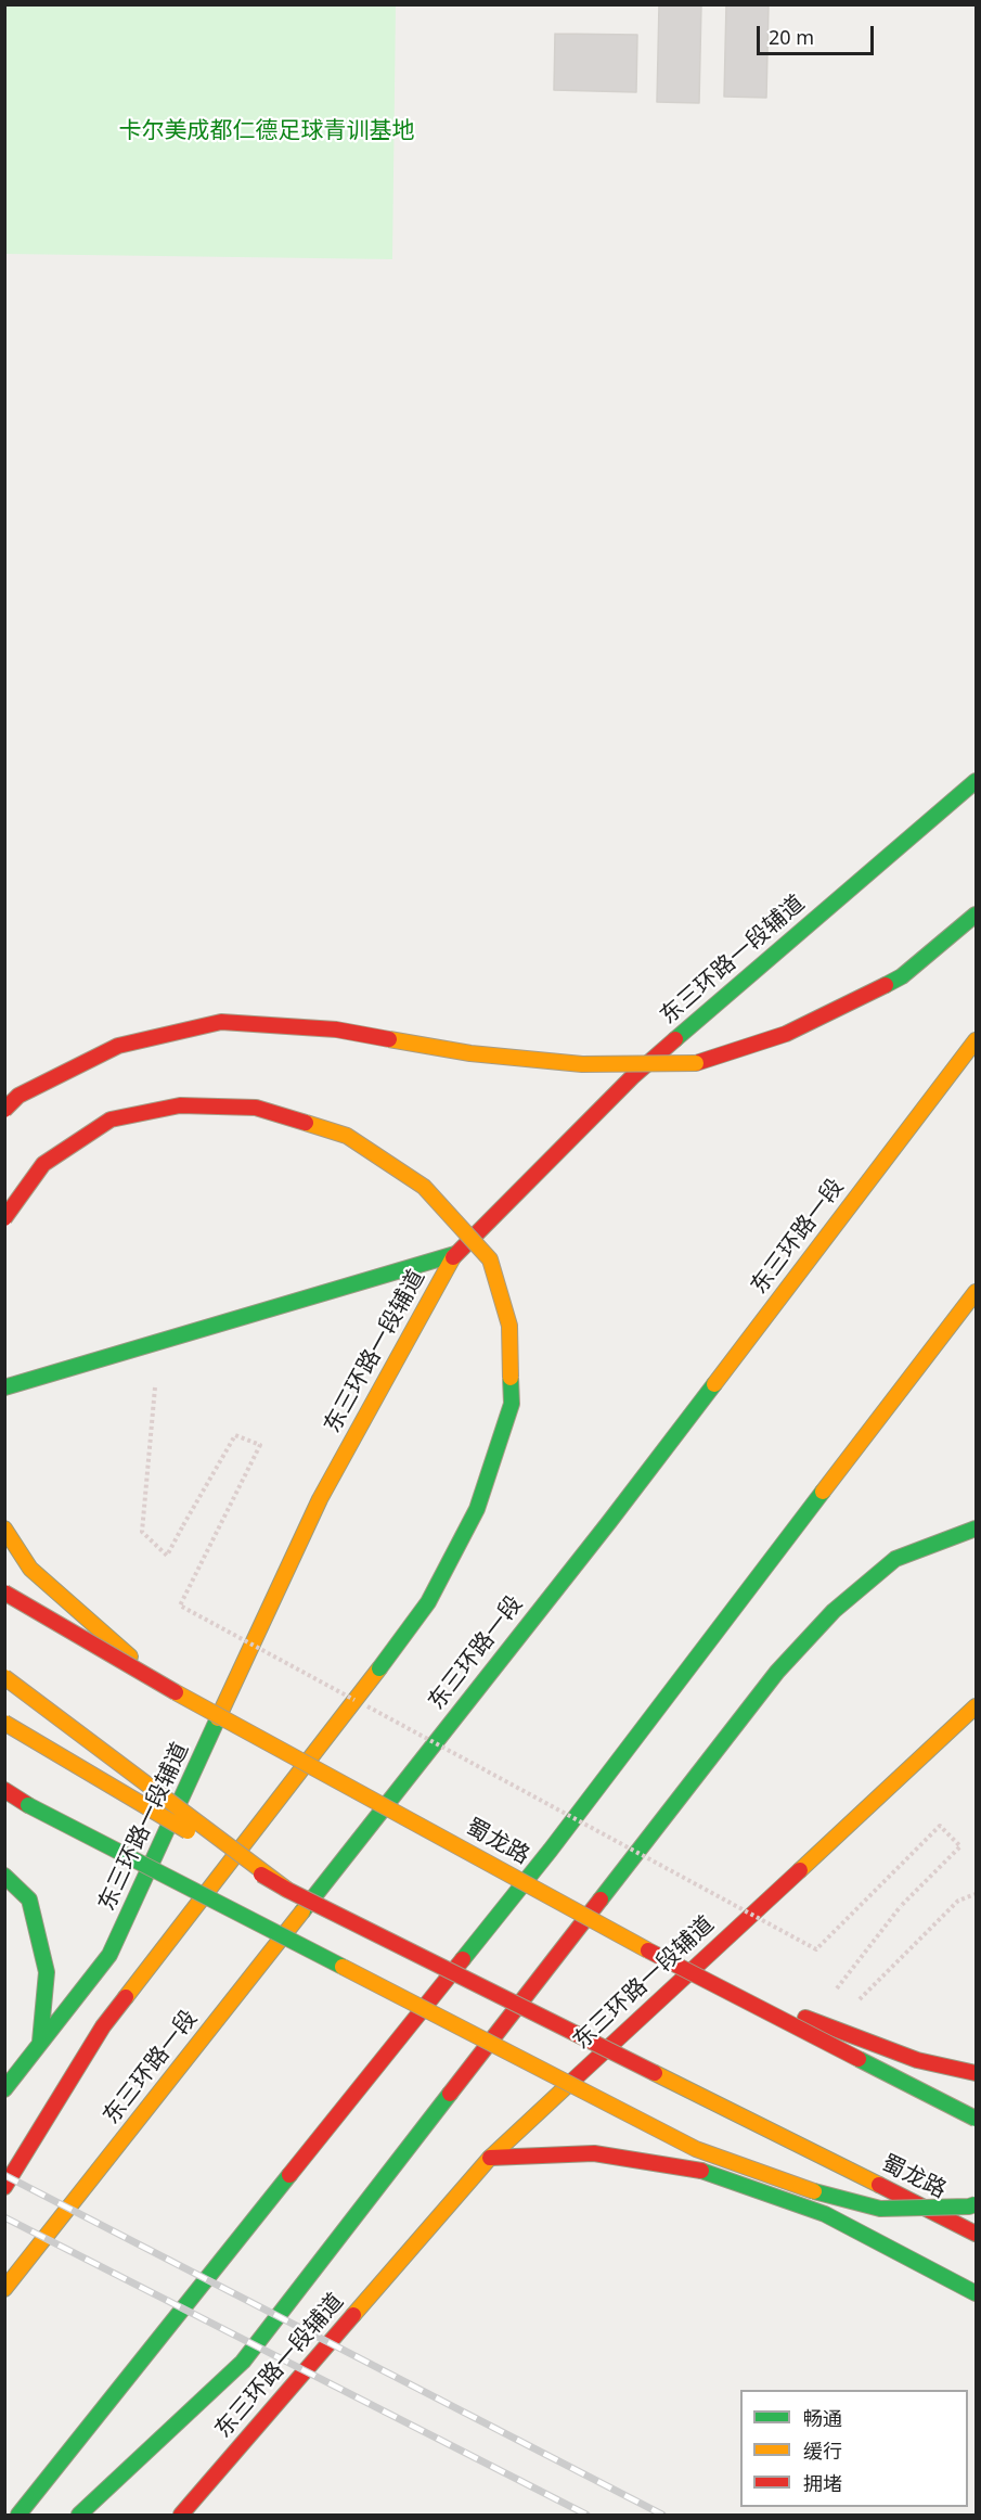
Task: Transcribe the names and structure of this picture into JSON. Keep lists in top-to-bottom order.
{
  "streets": {
    "main road": ["东三环路一段辅道", "东三环路一段", "蜀龙路"]
  },
  "parks": ["卡尔美成都仁德足球青训基地"],
  "legend": ["畅通", "缓行", "拥堵"],
  "scale_bar": "20 m"
}
